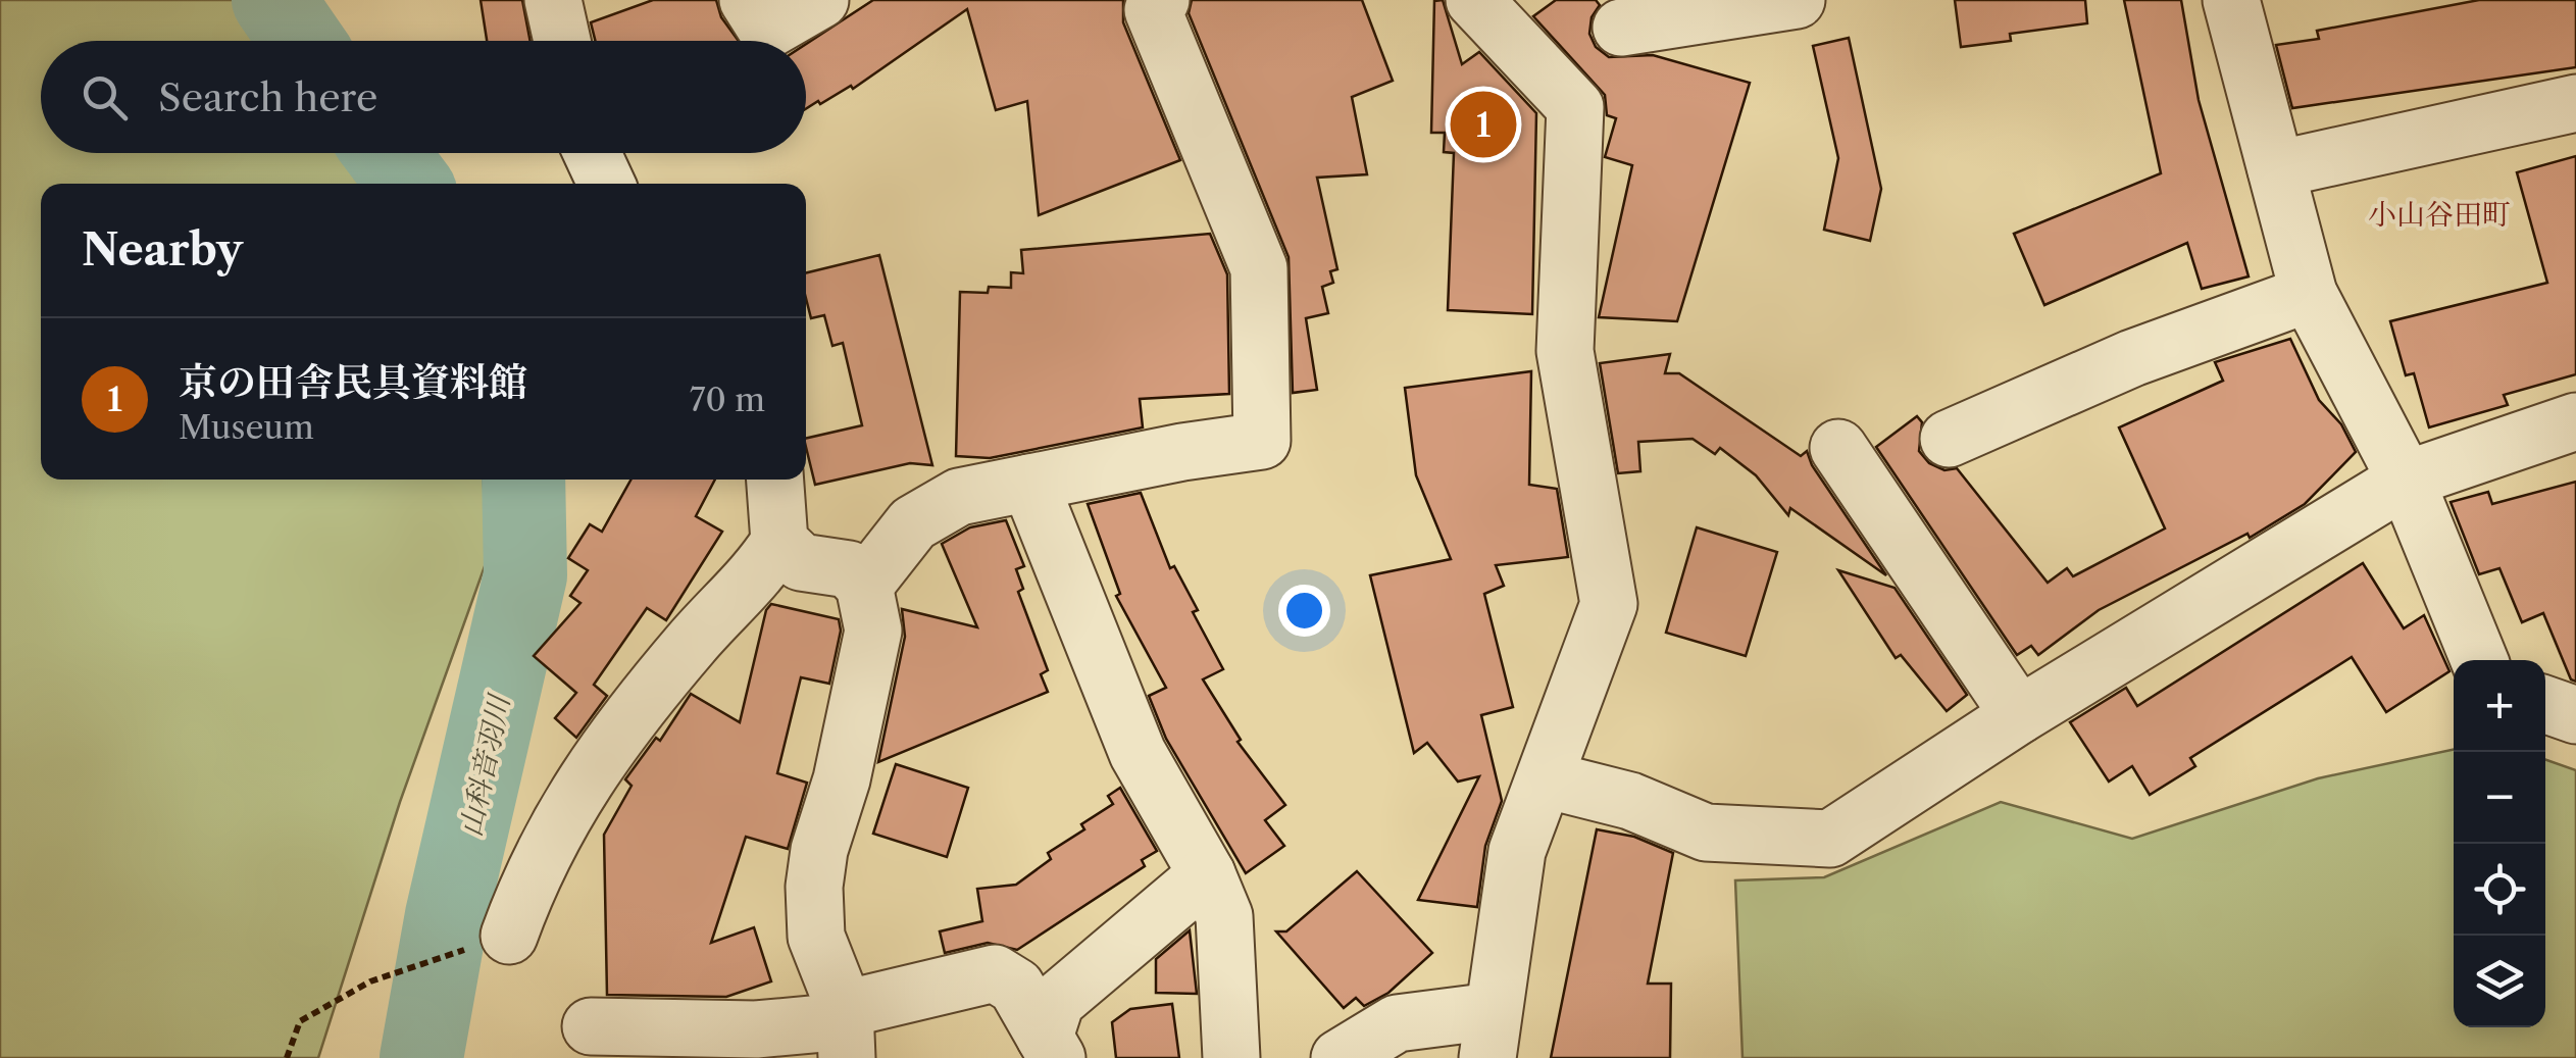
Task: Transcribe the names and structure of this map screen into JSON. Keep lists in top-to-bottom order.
{
  "districts": ["小山谷田町"],
  "water": ["山科音羽川"],
  "page": {
    "search": "Search here",
    "pins": "1",
    "heading": "Nearby",
    "list": [
      {
        "mark": "1",
        "name": "京の田舎民具資料館",
        "note": "Museum",
        "value": "70 m"
      }
    ],
    "map_buttons": ["+", "−"]
  }
}
